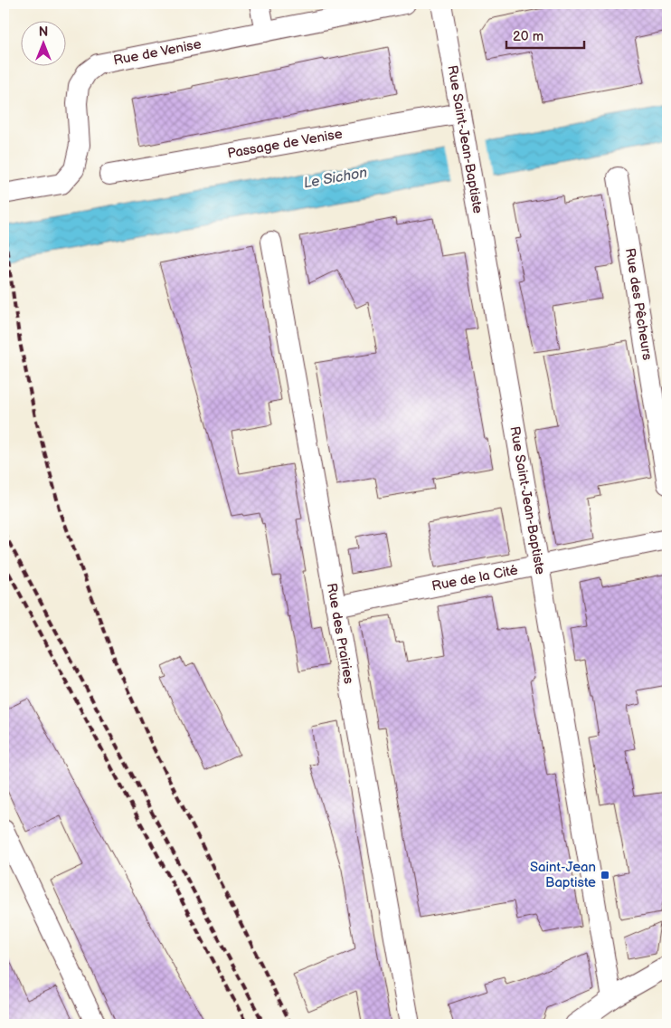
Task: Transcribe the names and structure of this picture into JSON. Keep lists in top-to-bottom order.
{
  "streets": {
    "street": [
      "Rue de Venise",
      "Rue Saint-Jean-Baptiste",
      "Passage de Venise",
      "Rue des Pêcheurs",
      "Rue de la Cité",
      "Rue des Prairies"
    ]
  },
  "crossings": [
    ["Rue Saint-Jean-Baptiste", "Passage de Venise"],
    ["Rue Saint-Jean-Baptiste", "Rue de la Cité"],
    ["Rue de la Cité", "Rue des Prairies"]
  ],
  "water": ["Le Sichon"],
  "places": {
    "transit": ["Saint-Jean Baptiste"]
  },
  "scale_bar": "20 m",
  "north": "top"
}
